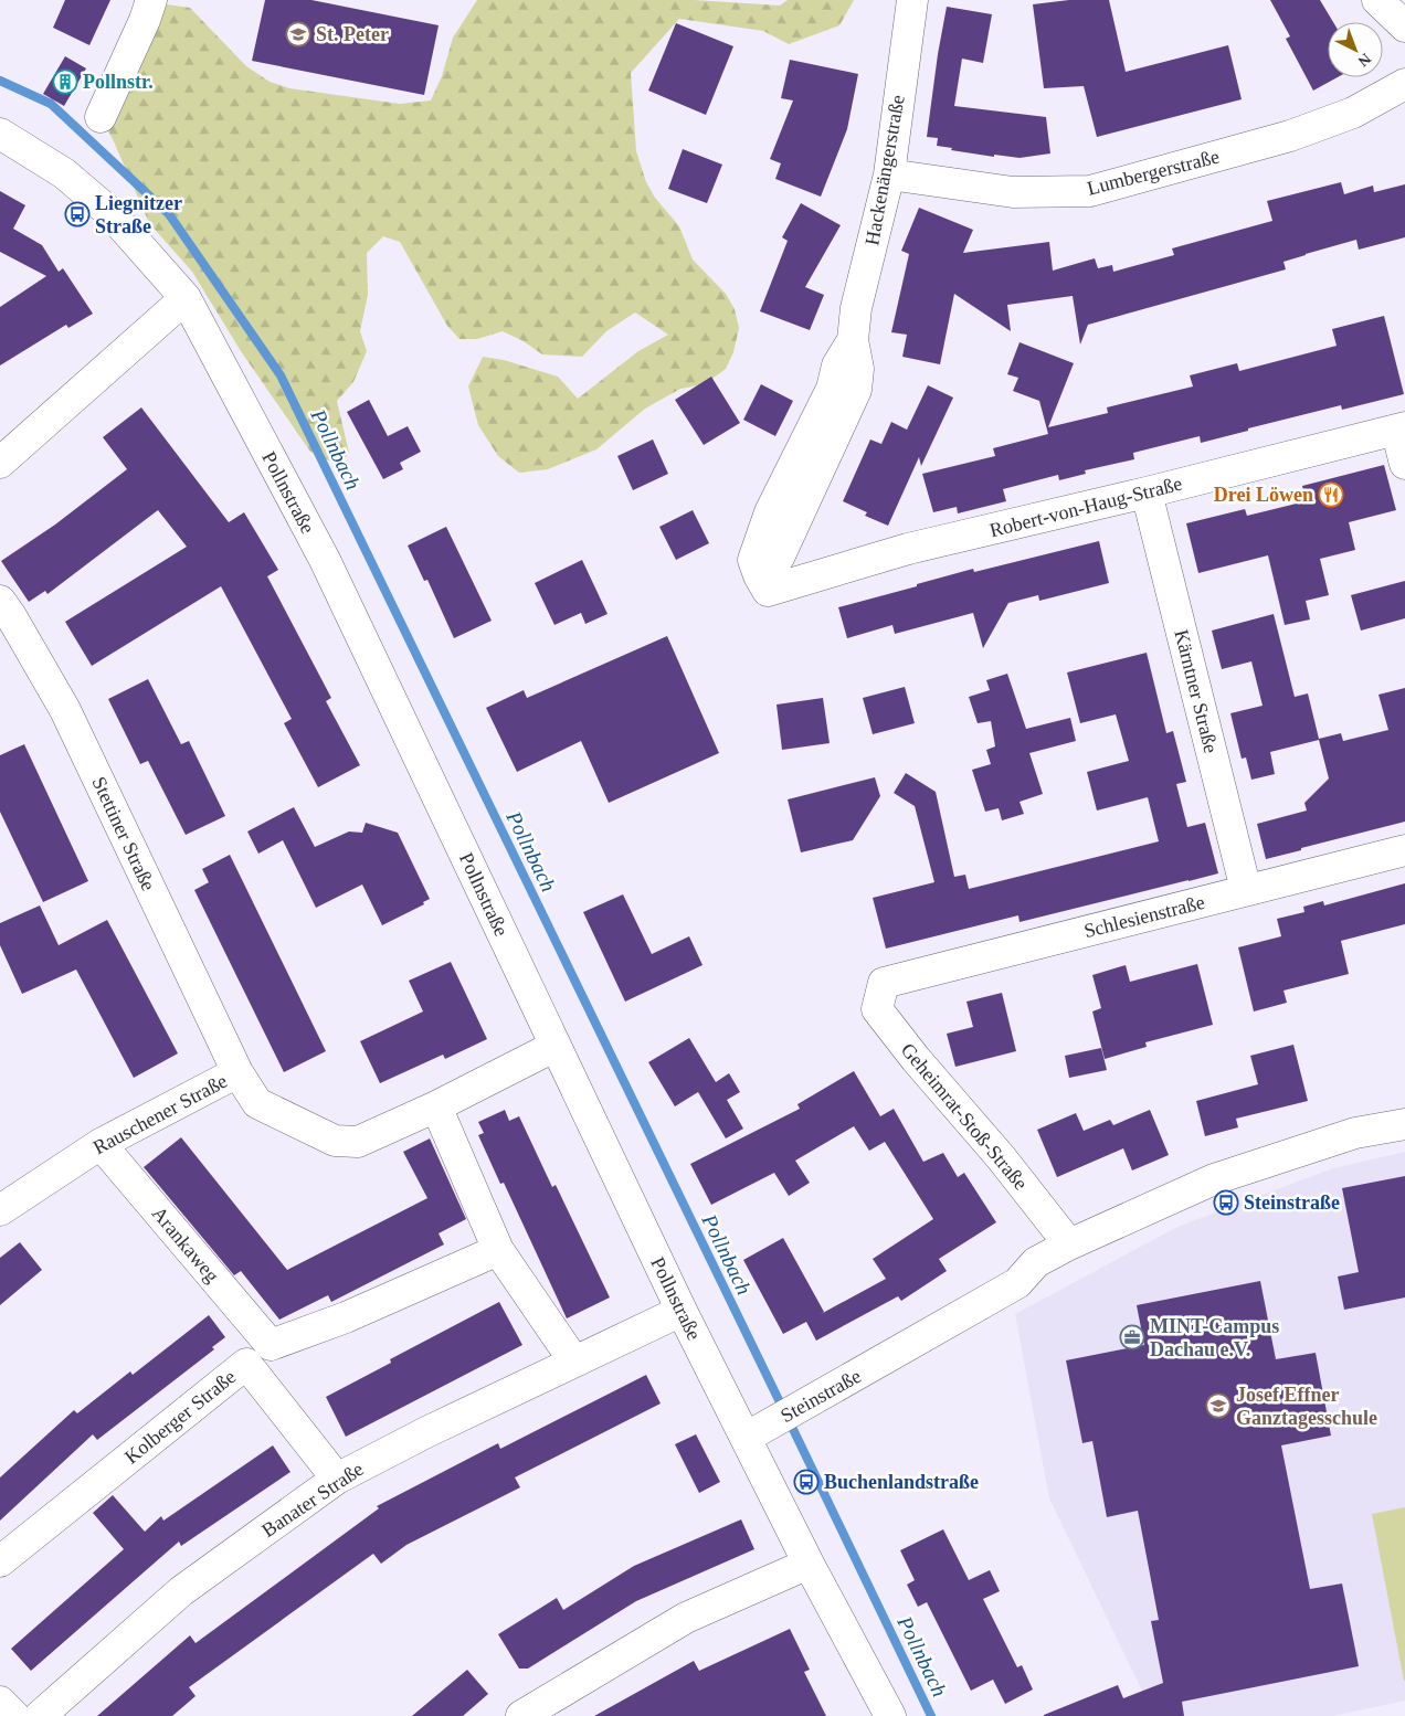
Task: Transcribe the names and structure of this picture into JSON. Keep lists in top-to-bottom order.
{
  "streets": {
    "street": [
      "Hackenängerstraße",
      "Lumbergerstraße",
      "Pollnstraße",
      "Robert-von-Haug-Straße",
      "Kärntner Straße",
      "Stettiner Straße",
      "Schlesienstraße",
      "Rauschener Straße",
      "Geheimrat-Stoß-Straße",
      "Arankaweg",
      "Steinstraße",
      "Kolberger Straße",
      "Banater Straße"
    ]
  },
  "crossings": [
    ["Hackenängerstraße", "Lumbergerstraße"],
    ["Hackenängerstraße", "Robert-von-Haug-Straße"],
    ["Pollnstraße", "Rauschener Straße"],
    ["Pollnstraße", "Steinstraße"],
    ["Pollnstraße", "Banater Straße"],
    ["Robert-von-Haug-Straße", "Kärntner Straße"],
    ["Kärntner Straße", "Schlesienstraße"],
    ["Stettiner Straße", "Rauschener Straße"],
    ["Schlesienstraße", "Geheimrat-Stoß-Straße"],
    ["Rauschener Straße", "Arankaweg"],
    ["Geheimrat-Stoß-Straße", "Steinstraße"],
    ["Kolberger Straße", "Banater Straße"]
  ],
  "water": ["Pollnbach"],
  "places": {
    "school or university": ["St. Peter", "Josef Effner Ganztagesschule"],
    "building": ["Pollnstr."],
    "bus stop": ["Liegnitzer Straße", "Steinstraße", "Buchenlandstraße"],
    "restaurant": ["Drei Löwen"],
    "office": ["MINT-Campus Dachau e.V."]
  },
  "north": "bottom right"
}
